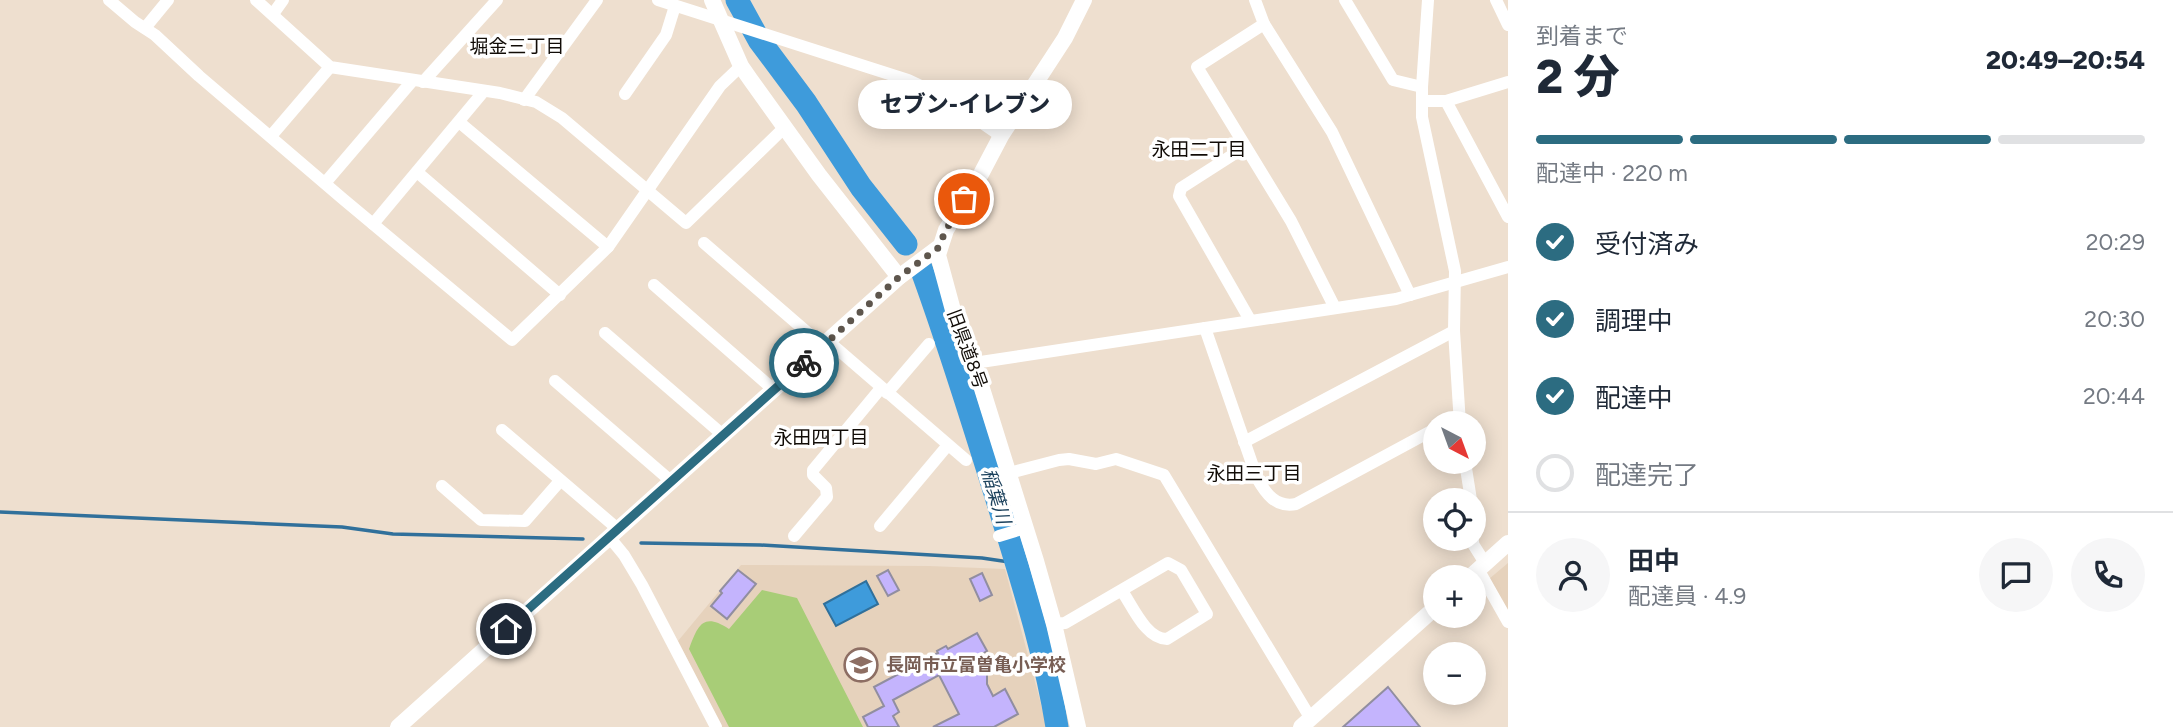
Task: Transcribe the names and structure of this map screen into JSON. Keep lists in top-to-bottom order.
{
  "streets": {
    "street": ["旧県道8号"]
  },
  "districts": [
    "堀金三丁目",
    "永田二丁目",
    "永田四丁目",
    "永田三丁目"
  ],
  "water": ["稲葉川"],
  "places": {
    "other": ["セブン-イレブン"],
    "school or university": ["長岡市立富曽亀小学校"]
  },
  "north": "bottom right",
  "page": {
    "heading": ["2 分", "到着まで", "20:49–20:54"],
    "panel": ["田中", "配達員 · 4.9"],
    "bubble": "セブン-イレブン",
    "bar": "配達中 · 220 m",
    "list": [
      ["受付済み", "20:29"],
      ["調理中", "20:30"],
      ["配達中", "20:44"],
      "配達完了"
    ],
    "map_buttons": ["+", "−"]
  }
}
